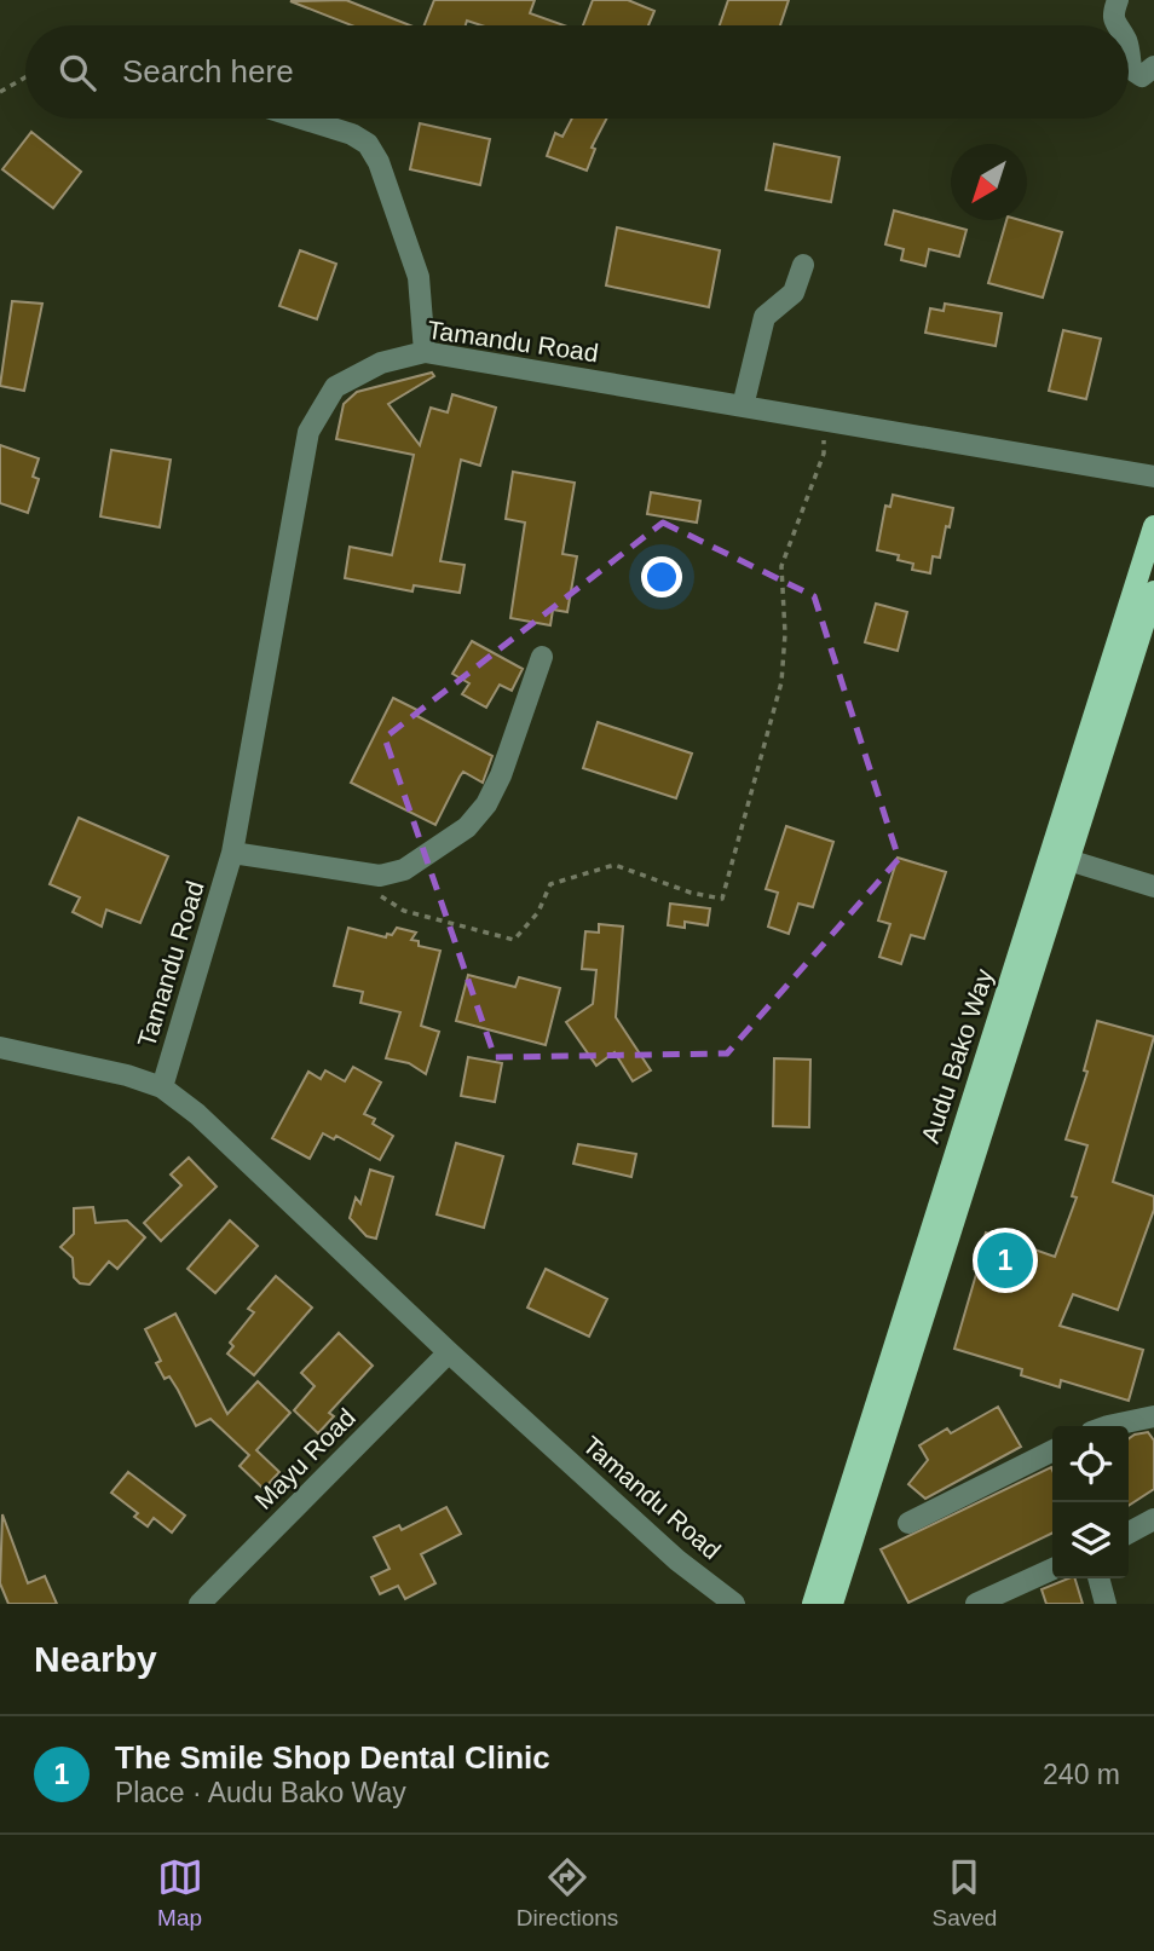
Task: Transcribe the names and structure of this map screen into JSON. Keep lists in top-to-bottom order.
{
  "streets": {
    "main road": ["Audu Bako Way"],
    "street": ["Tamandu Road", "Mayu Road"]
  },
  "crossings": [
    ["Tamandu Road", "Mayu Road"]
  ],
  "north": "bottom left",
  "page": {
    "search": "Search here",
    "pins": "1",
    "heading": "Nearby",
    "list": [
      {
        "mark": "1",
        "name": "The Smile Shop Dental Clinic",
        "note": "Place · Audu Bako Way",
        "value": "240 m"
      }
    ],
    "nav": ["Map", "Directions", "Saved"]
  }
}
